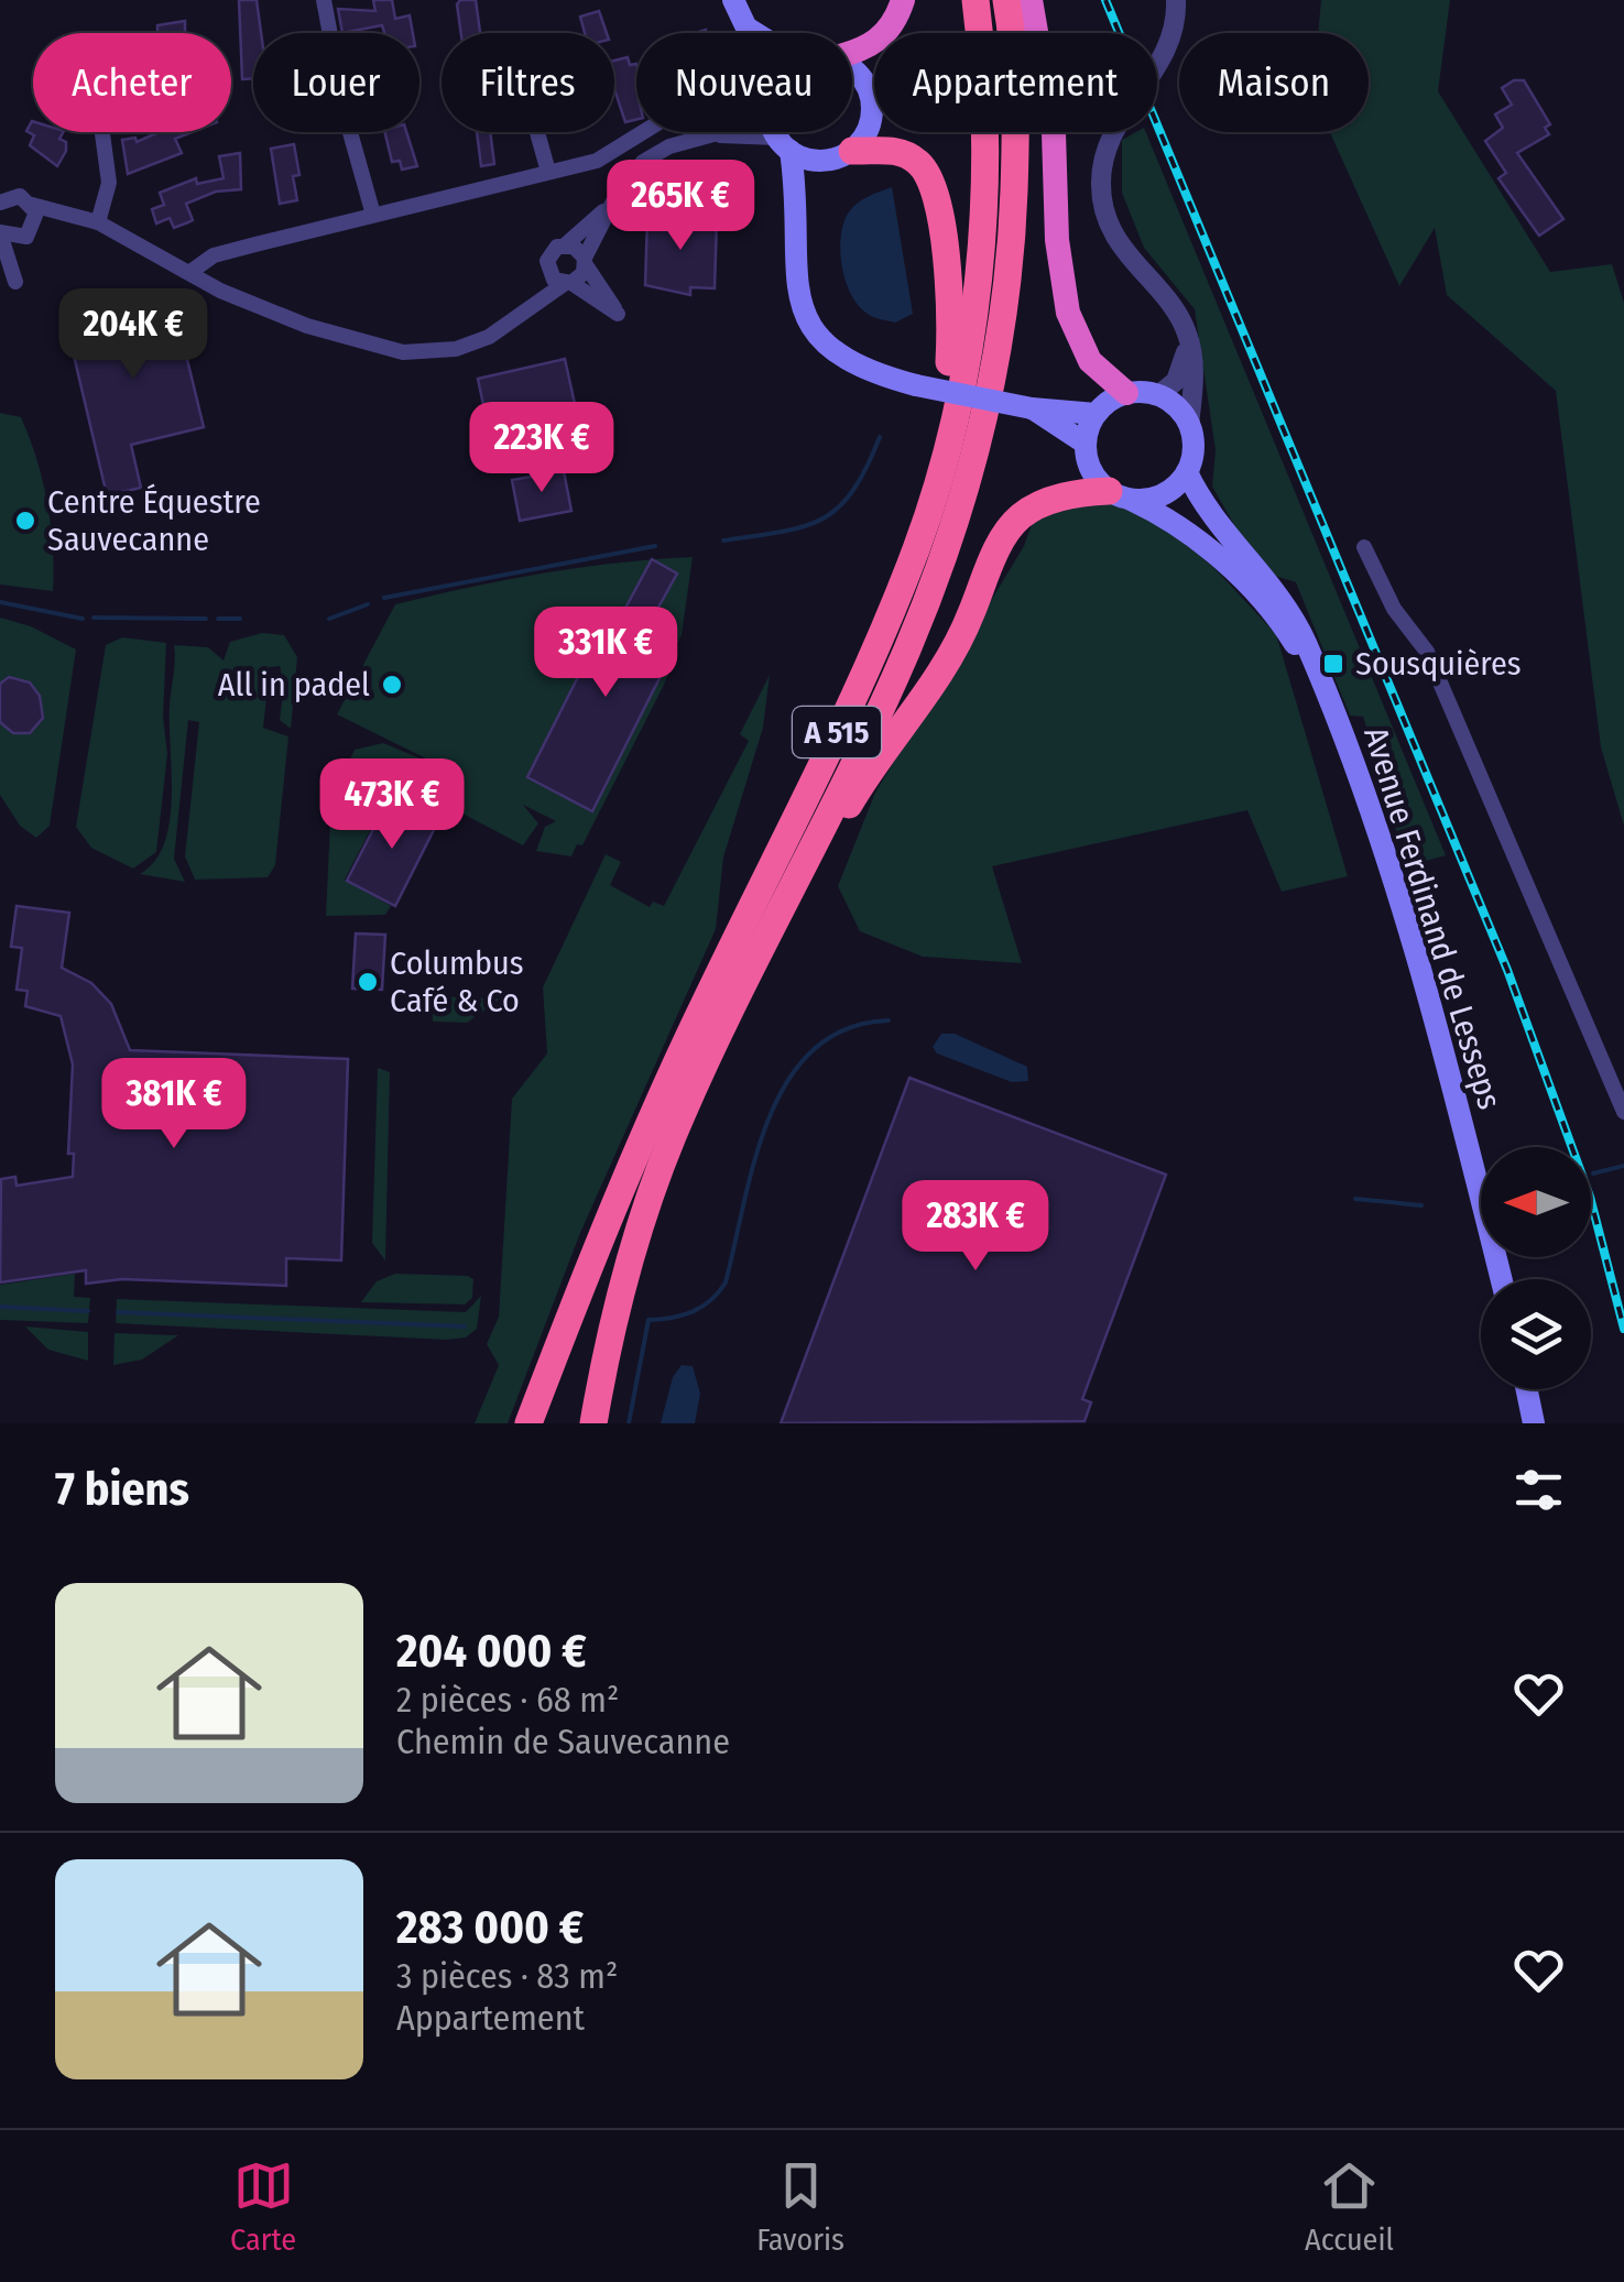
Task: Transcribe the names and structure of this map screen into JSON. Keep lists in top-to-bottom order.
{
  "streets": {
    "highway": ["A 515"],
    "main road": ["Avenue Ferdinand de Lesseps"]
  },
  "places": {
    "other": ["Centre Équestre Sauvecanne", "All in padel", "Columbus Café & Co"],
    "transit": ["Sousquières"]
  },
  "north": "left",
  "page": {
    "chip": [
      "Acheter",
      "Louer",
      "Filtres",
      "Nouveau",
      "Appartement",
      "Maison"
    ],
    "price": [
      "265K €",
      "204K €",
      "223K €",
      "331K €",
      "473K €",
      "381K €",
      "283K €"
    ],
    "heading": "7 biens",
    "list": [
      {
        "name": "204 000 €",
        "note": "2 pièces · 68 m² · Chemin de Sauvecanne"
      },
      {
        "name": "283 000 €",
        "note": "3 pièces · 83 m² · Appartement"
      }
    ],
    "tabs": ["Carte", "Favoris", "Accueil"]
  }
}
